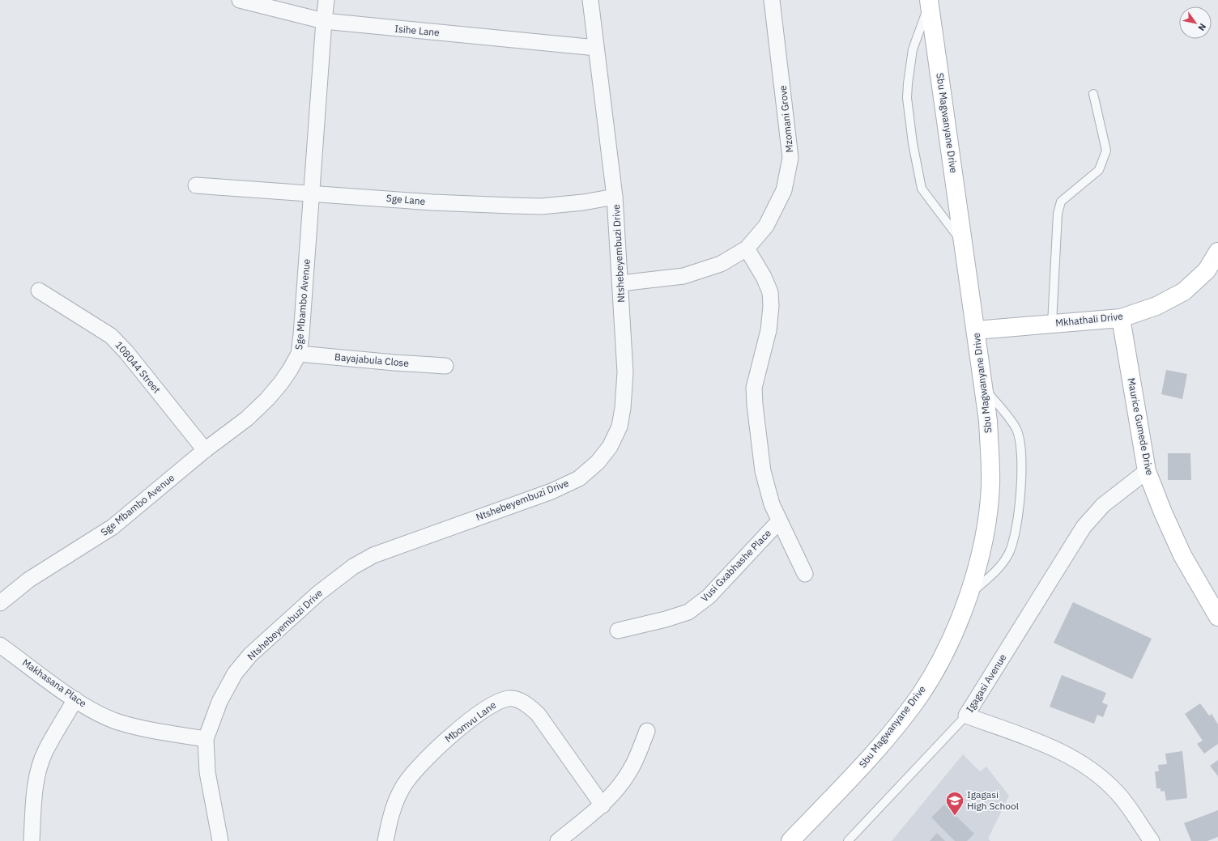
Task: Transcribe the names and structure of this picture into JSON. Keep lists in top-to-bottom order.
{
  "streets": {
    "main road": ["Sbu Magwanyane Drive", "Mkhathali Drive", "Maurice Gumede Drive"],
    "street": [
      "Isihe Lane",
      "Mzomani Grove",
      "Sge Lane",
      "Ntshebeyembuzi Drive",
      "Sge Mbambo Avenue",
      "Bayajabula Close",
      "108044 Street",
      "Vusi Gxabhashe Place",
      "Makhasana Place",
      "Igagasi Avenue",
      "Mbomvu Lane"
    ]
  },
  "crossings": [
    ["Isihe Lane", "Ntshebeyembuzi Drive"],
    ["Isihe Lane", "Sge Mbambo Avenue"],
    ["Mzomani Grove", "Ntshebeyembuzi Drive"],
    ["Mzomani Grove", "Vusi Gxabhashe Place"],
    ["Sbu Magwanyane Drive", "Mkhathali Drive"],
    ["Sge Lane", "Ntshebeyembuzi Drive"],
    ["Sge Lane", "Sge Mbambo Avenue"],
    ["Ntshebeyembuzi Drive", "Makhasana Place"],
    ["Sge Mbambo Avenue", "Bayajabula Close"],
    ["Sge Mbambo Avenue", "108044 Street"],
    ["Mkhathali Drive", "Maurice Gumede Drive"],
    ["Maurice Gumede Drive", "Igagasi Avenue"]
  ],
  "places": {
    "school or university": ["Igagasi High School"]
  },
  "north": "bottom right"
}
